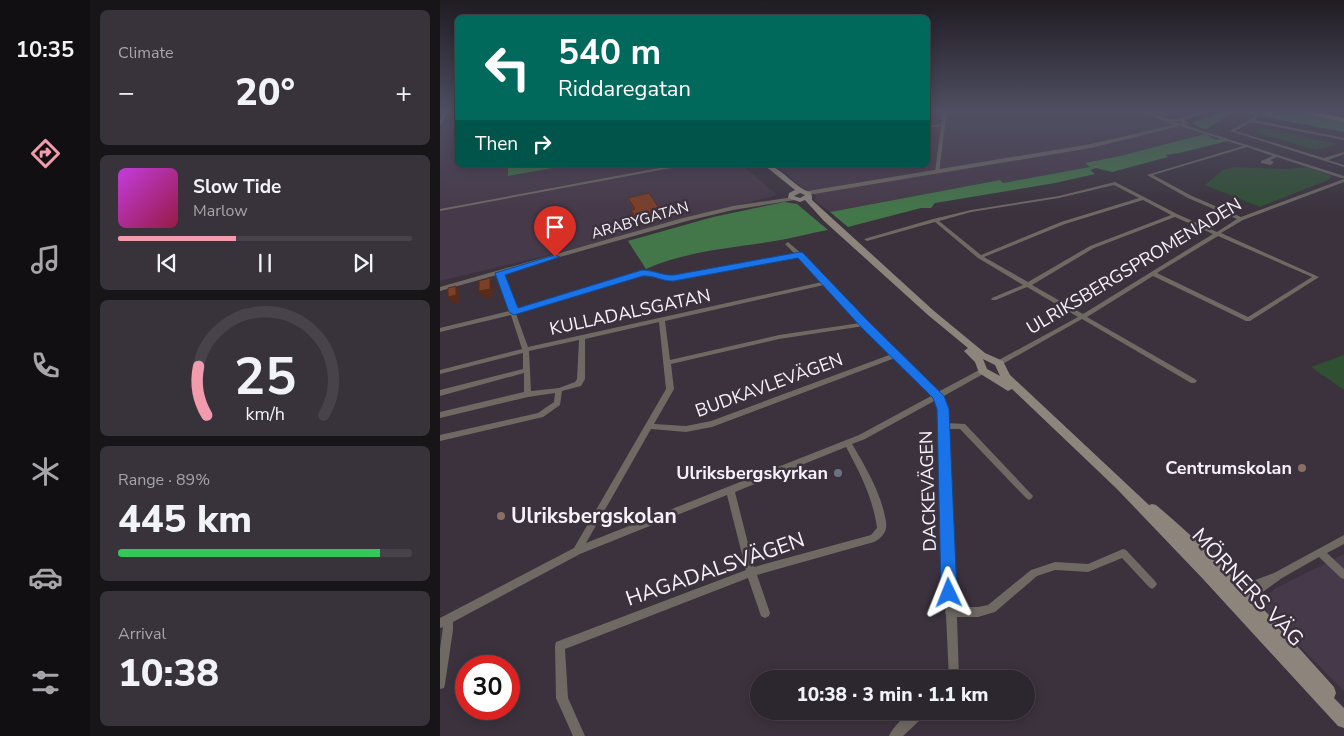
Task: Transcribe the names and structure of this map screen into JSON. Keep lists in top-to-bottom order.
{
  "streets": {
    "main road": ["MÖRNERS VÄG"],
    "street": [
      "ARABYGATAN",
      "ULRIKSBERGSPROMENADEN",
      "KULLADALSGATAN",
      "BUDKAVLEVÄGEN",
      "DACKEVÄGEN",
      "HAGADALSVÄGEN"
    ]
  },
  "crossings": [
    ["ARABYGATAN", "MÖRNERS VÄG"],
    ["ULRIKSBERGSPROMENADEN", "MÖRNERS VÄG"]
  ],
  "places": ["Centrumskolan", "Ulriksbergskyrkan", "Ulriksbergskolan"],
  "page": {
    "tabs": "10:35",
    "tile": [
      "Climate",
      ["Range · 89%", "445 km"],
      ["Arrival", "10:38"]
    ],
    "turn": ["540 m", "Riddaregatan"],
    "heat": ["−", "20°", "+"],
    "then": "Then",
    "song": ["Slow Tide", "Marlow"],
    "limit": "30",
    "trip": "10:38 · 3 min · 1.1 km",
    "gauge": ["25", "km/h"]
  }
}
